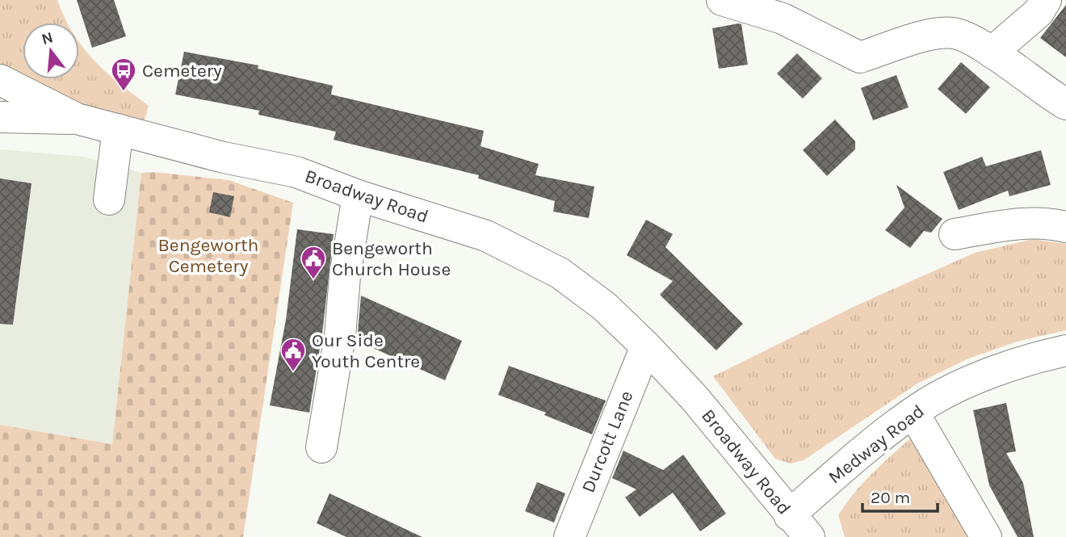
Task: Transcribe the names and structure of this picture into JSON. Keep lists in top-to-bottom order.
{
  "streets": {
    "street": ["Broadway Road", "Durcott Lane", "Medway Road"]
  },
  "crossings": [
    ["Broadway Road", "Durcott Lane"],
    ["Broadway Road", "Medway Road"]
  ],
  "parks": ["Bengeworth Cemetery"],
  "places": {
    "bus stop": ["Cemetery"],
    "public building": ["Bengeworth Church House", "Our Side Youth Centre"]
  },
  "scale_bar": "20 m",
  "north": "top"
}
